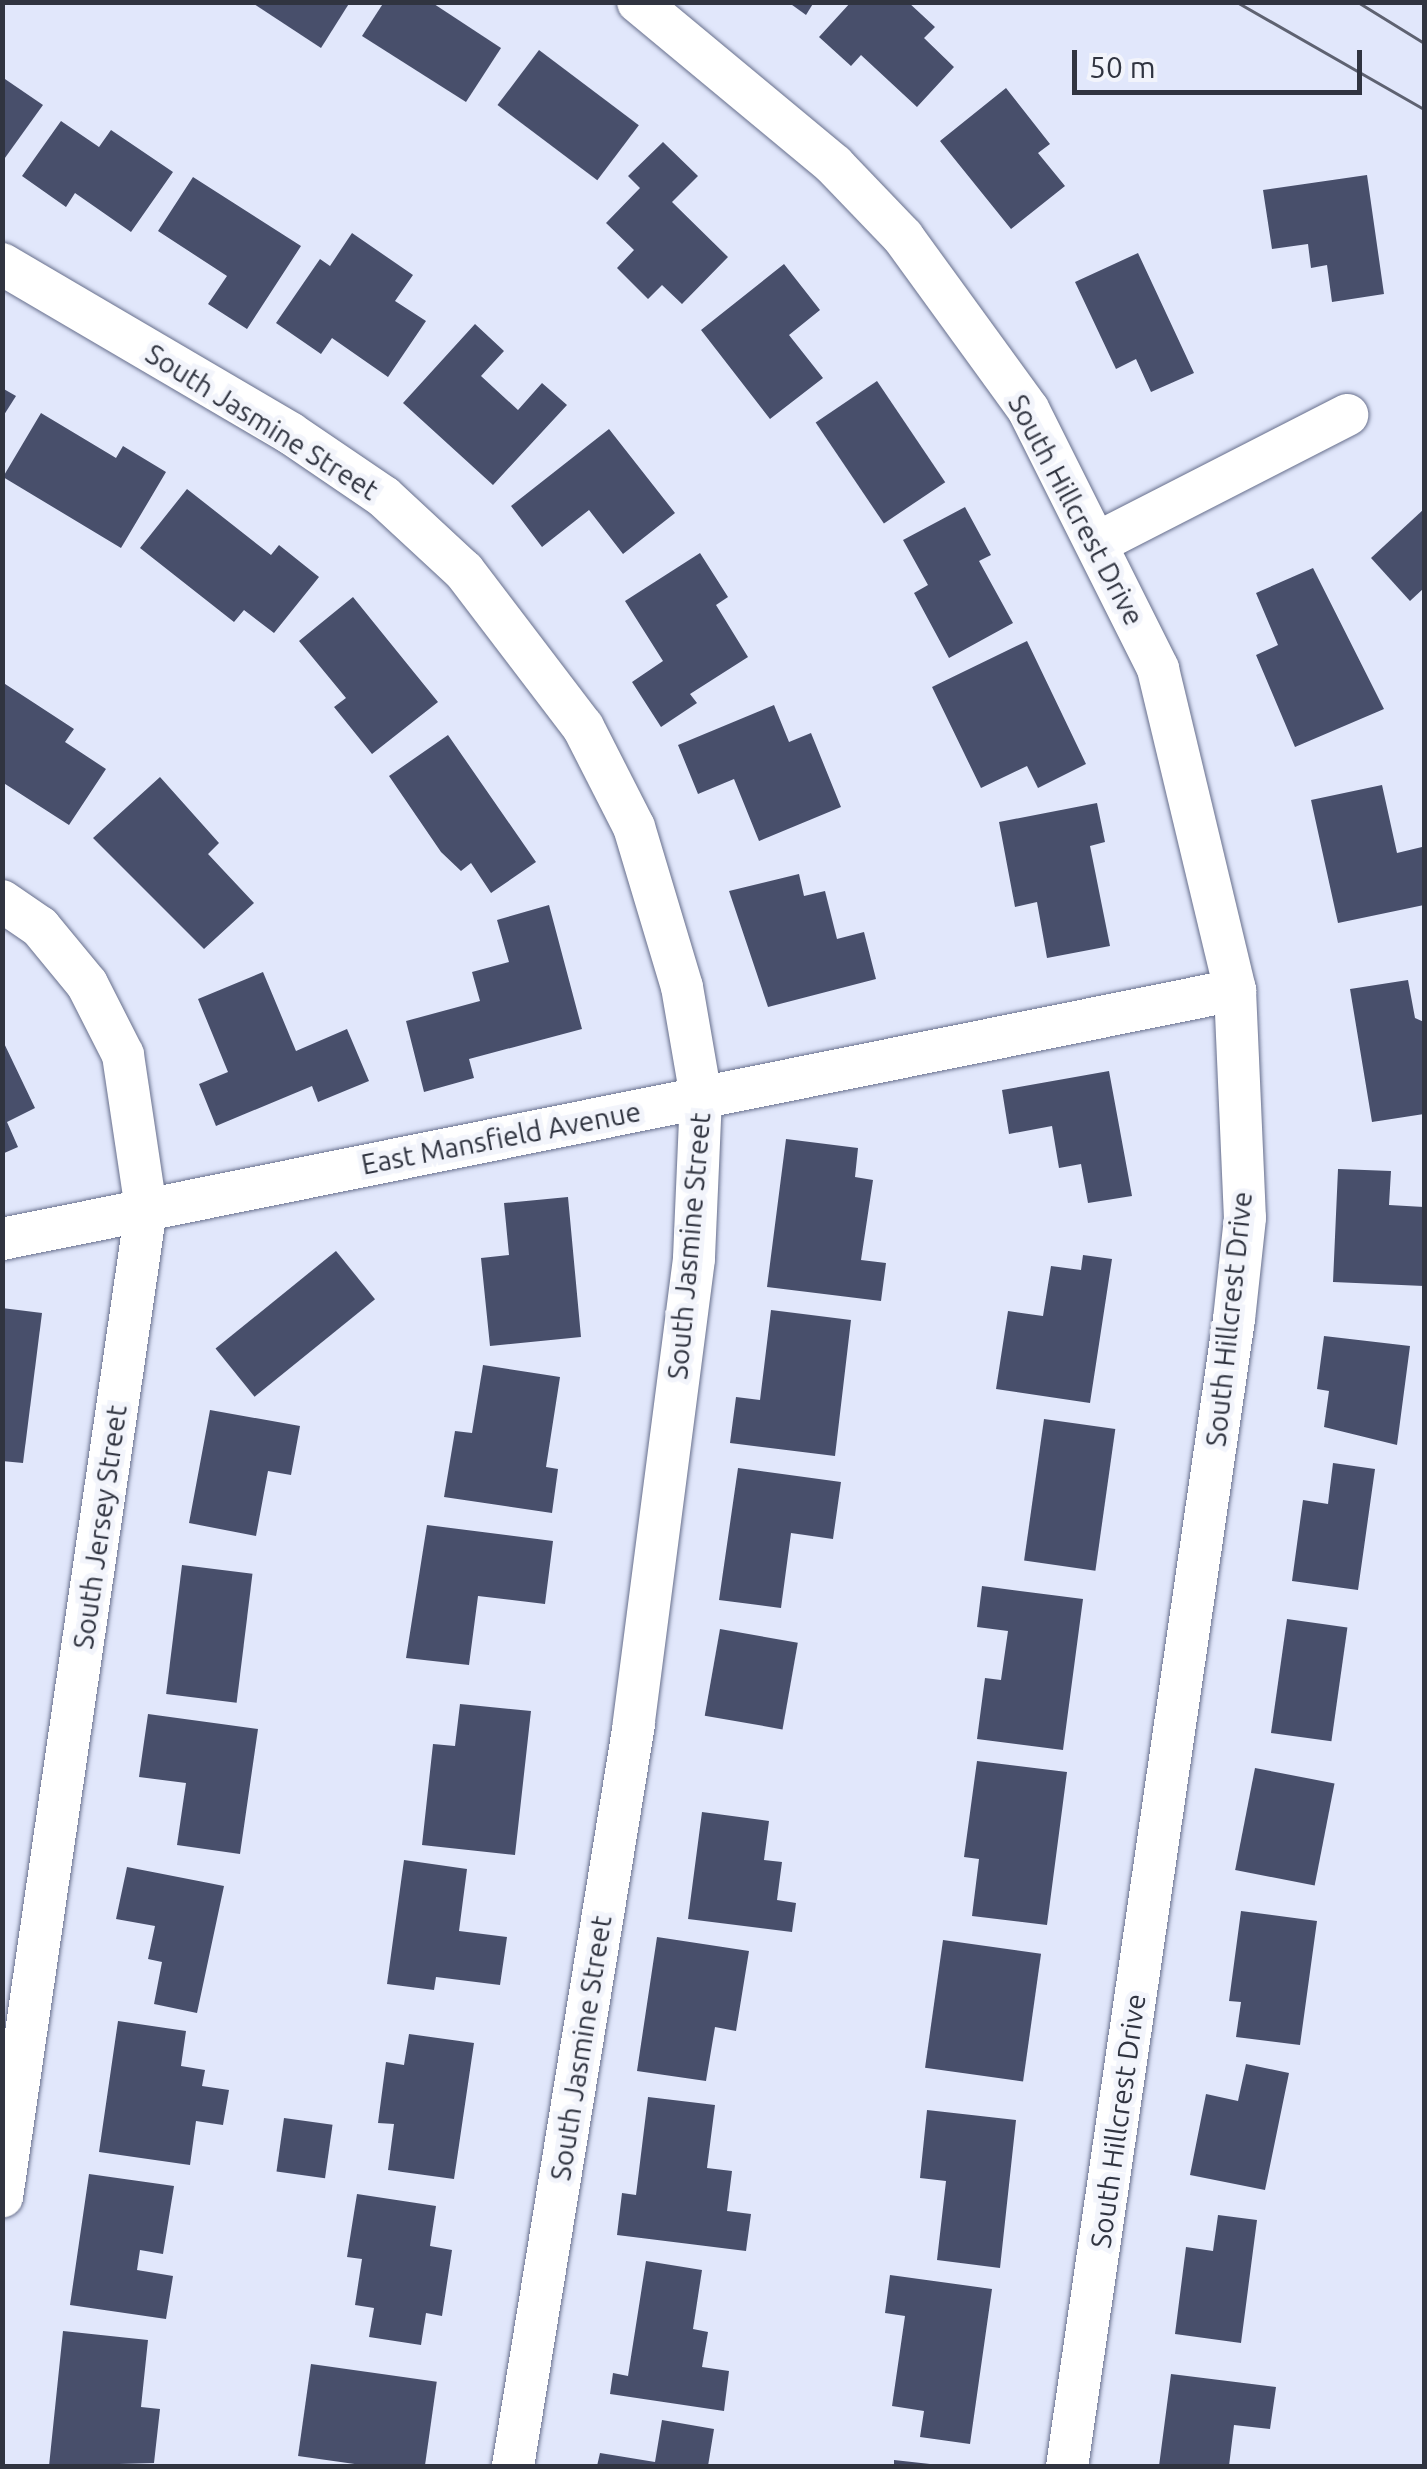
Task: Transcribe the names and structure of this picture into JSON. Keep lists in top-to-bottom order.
{
  "streets": {
    "street": [
      "South Jasmine Street",
      "South Hillcrest Drive",
      "East Mansfield Avenue",
      "South Jersey Street"
    ]
  },
  "crossings": [
    ["South Jasmine Street", "East Mansfield Avenue"],
    ["South Hillcrest Drive", "East Mansfield Avenue"],
    ["East Mansfield Avenue", "South Jersey Street"]
  ],
  "scale_bar": "50 m"
}
